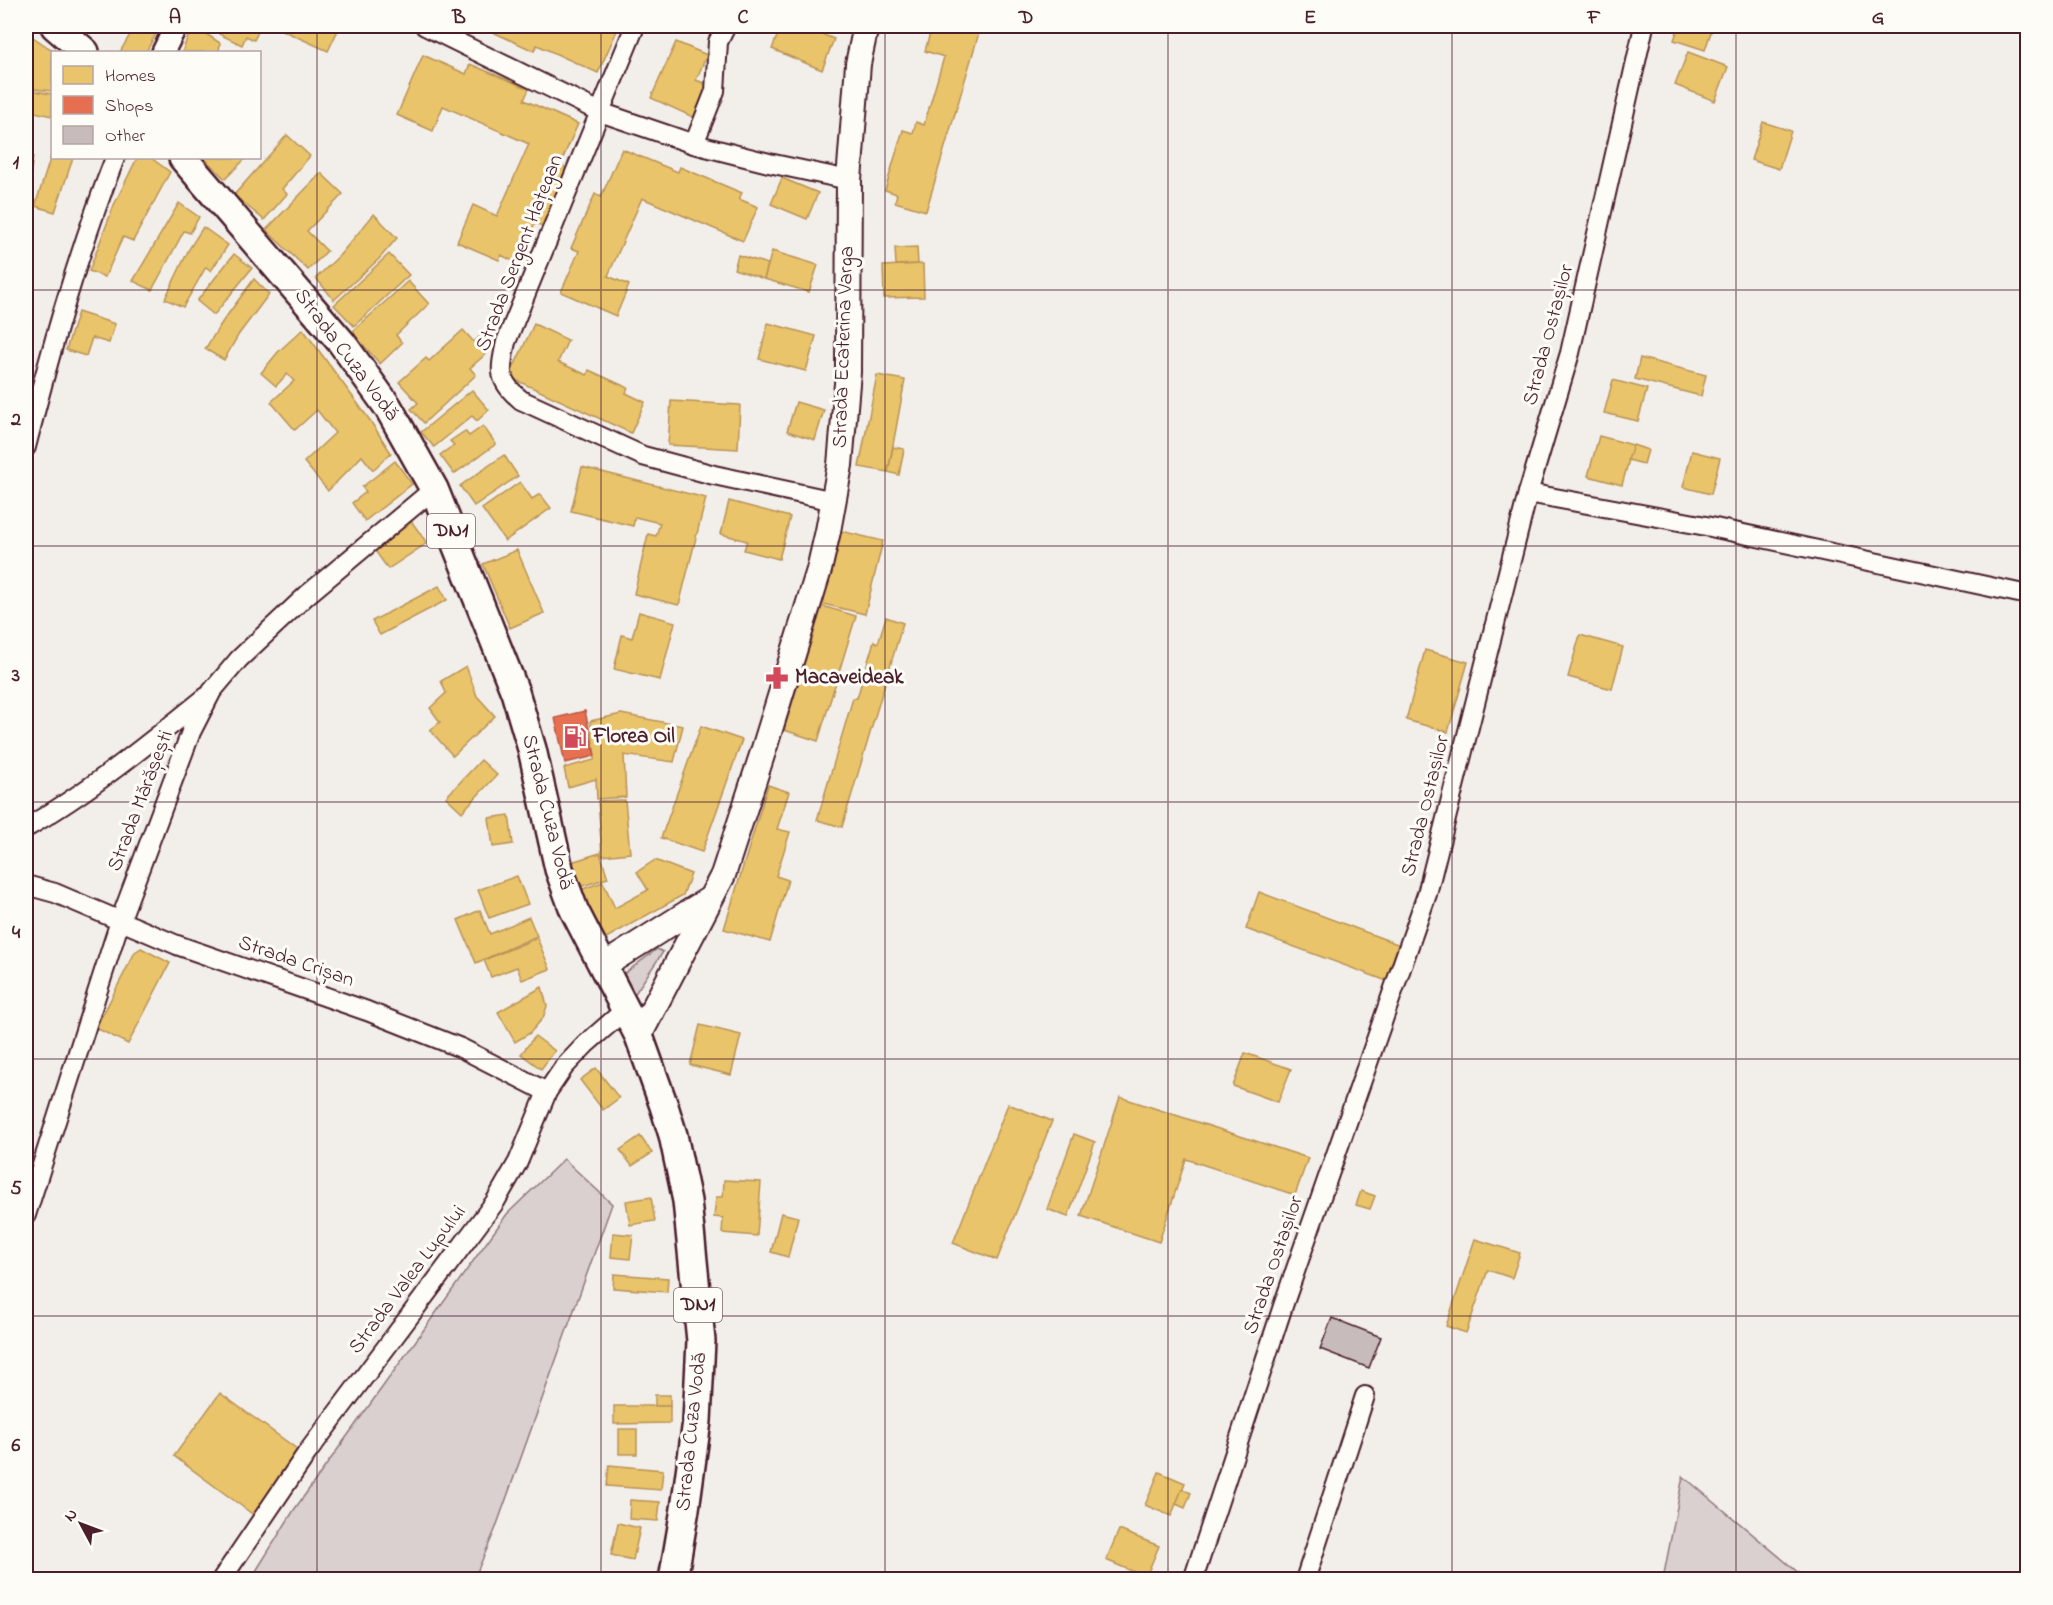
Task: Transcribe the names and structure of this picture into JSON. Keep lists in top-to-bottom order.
{
  "streets": {
    "main road": ["Strada Ecaterina Varga", "Strada Cuza Vodă", "DN1"],
    "street": [
      "Strada Sergent Hațegan",
      "Strada Ostașilor",
      "Strada Mărășești",
      "Strada Crișan",
      "Strada Valea Lupului"
    ]
  },
  "crossings": [
    ["Strada Sergent Hațegan", "Strada Ecaterina Varga"],
    ["Strada Ecaterina Varga", "Strada Cuza Vodă"],
    ["Strada Cuza Vodă", "Strada Mărășești"],
    ["Strada Cuza Vodă", "Strada Valea Lupului"],
    ["Strada Mărășești", "Strada Crișan"],
    ["Strada Crișan", "Strada Valea Lupului"]
  ],
  "places": {
    "pharmacy": ["Macaveideak"],
    "fuel station": ["Florea Oil"]
  },
  "legend": ["Homes", "Shops", "Other"],
  "north": "top left",
  "grid": {
    "columns": [
      "A",
      "B",
      "C",
      "D",
      "E",
      "F",
      "G"
    ],
    "rows": [
      "1",
      "2",
      "3",
      "4",
      "5",
      "6"
    ]
  }
}
